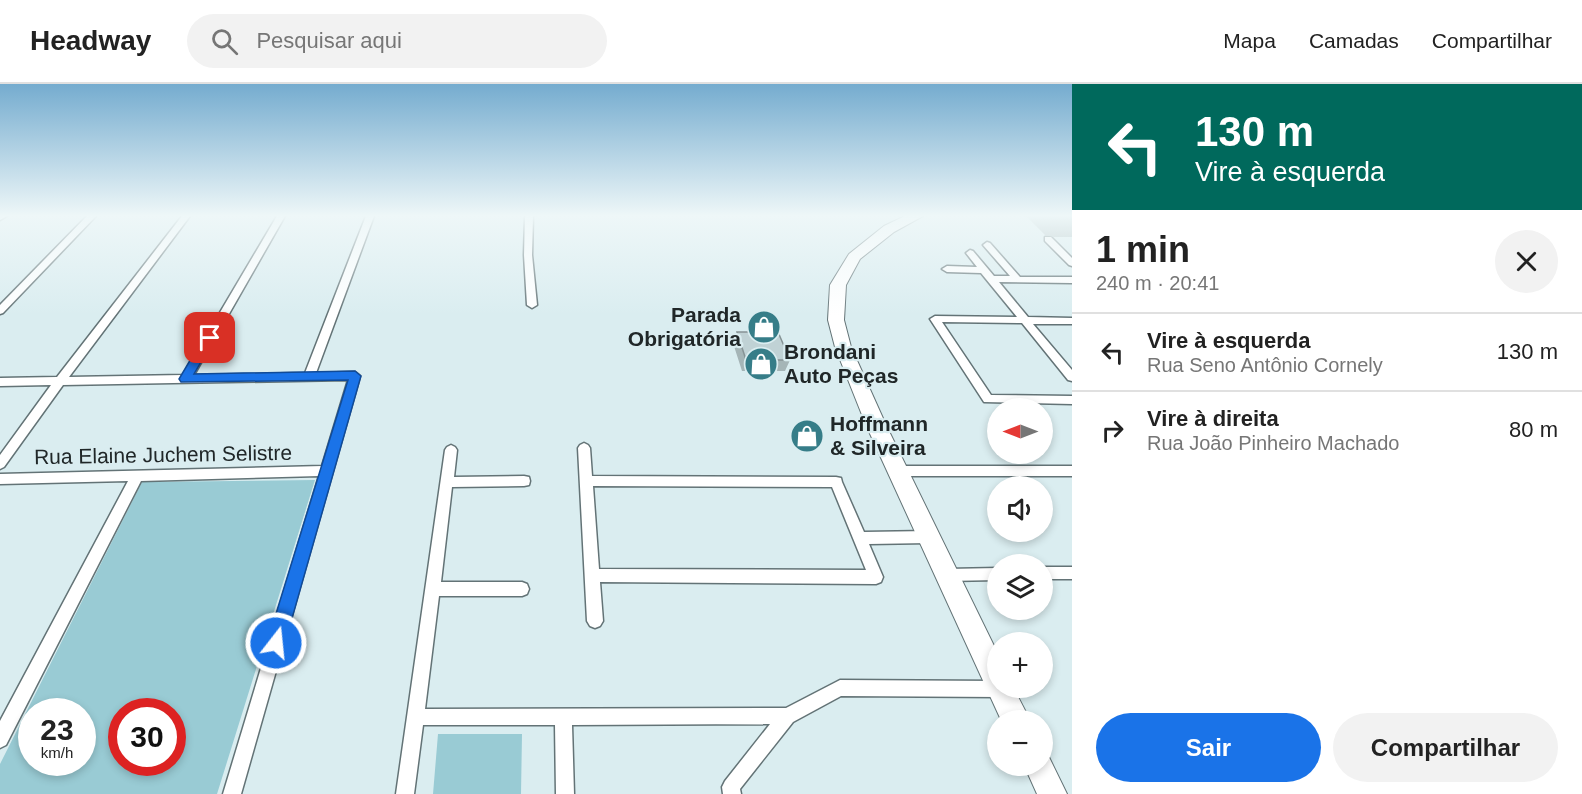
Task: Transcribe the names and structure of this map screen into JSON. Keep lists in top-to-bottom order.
{
  "streets": {
    "street": ["Rua Elaine Juchem Selistre"]
  },
  "places": {
    "shop": ["Parada Obrigatória", "Brondani Auto Peças", "Hoffmann & Silveira"]
  },
  "north": "left",
  "page": {
    "header": "Headway",
    "search": "Pesquisar aqui",
    "nav": ["Mapa", "Camadas", "Compartilhar"],
    "turn": ["130 m", "Vire à esquerda"],
    "heading": ["1 min", "240 m · 20:41"],
    "list": [
      {
        "name": "Vire à esquerda",
        "note": "Rua Seno Antônio Cornely",
        "value": "130 m"
      },
      {
        "name": "Vire à direita",
        "note": "Rua João Pinheiro Machado",
        "value": "80 m"
      }
    ],
    "map_buttons": ["+", "−"],
    "speed": "23 km/h",
    "limit": "30",
    "buttons": ["Sair", "Compartilhar"]
  }
}
